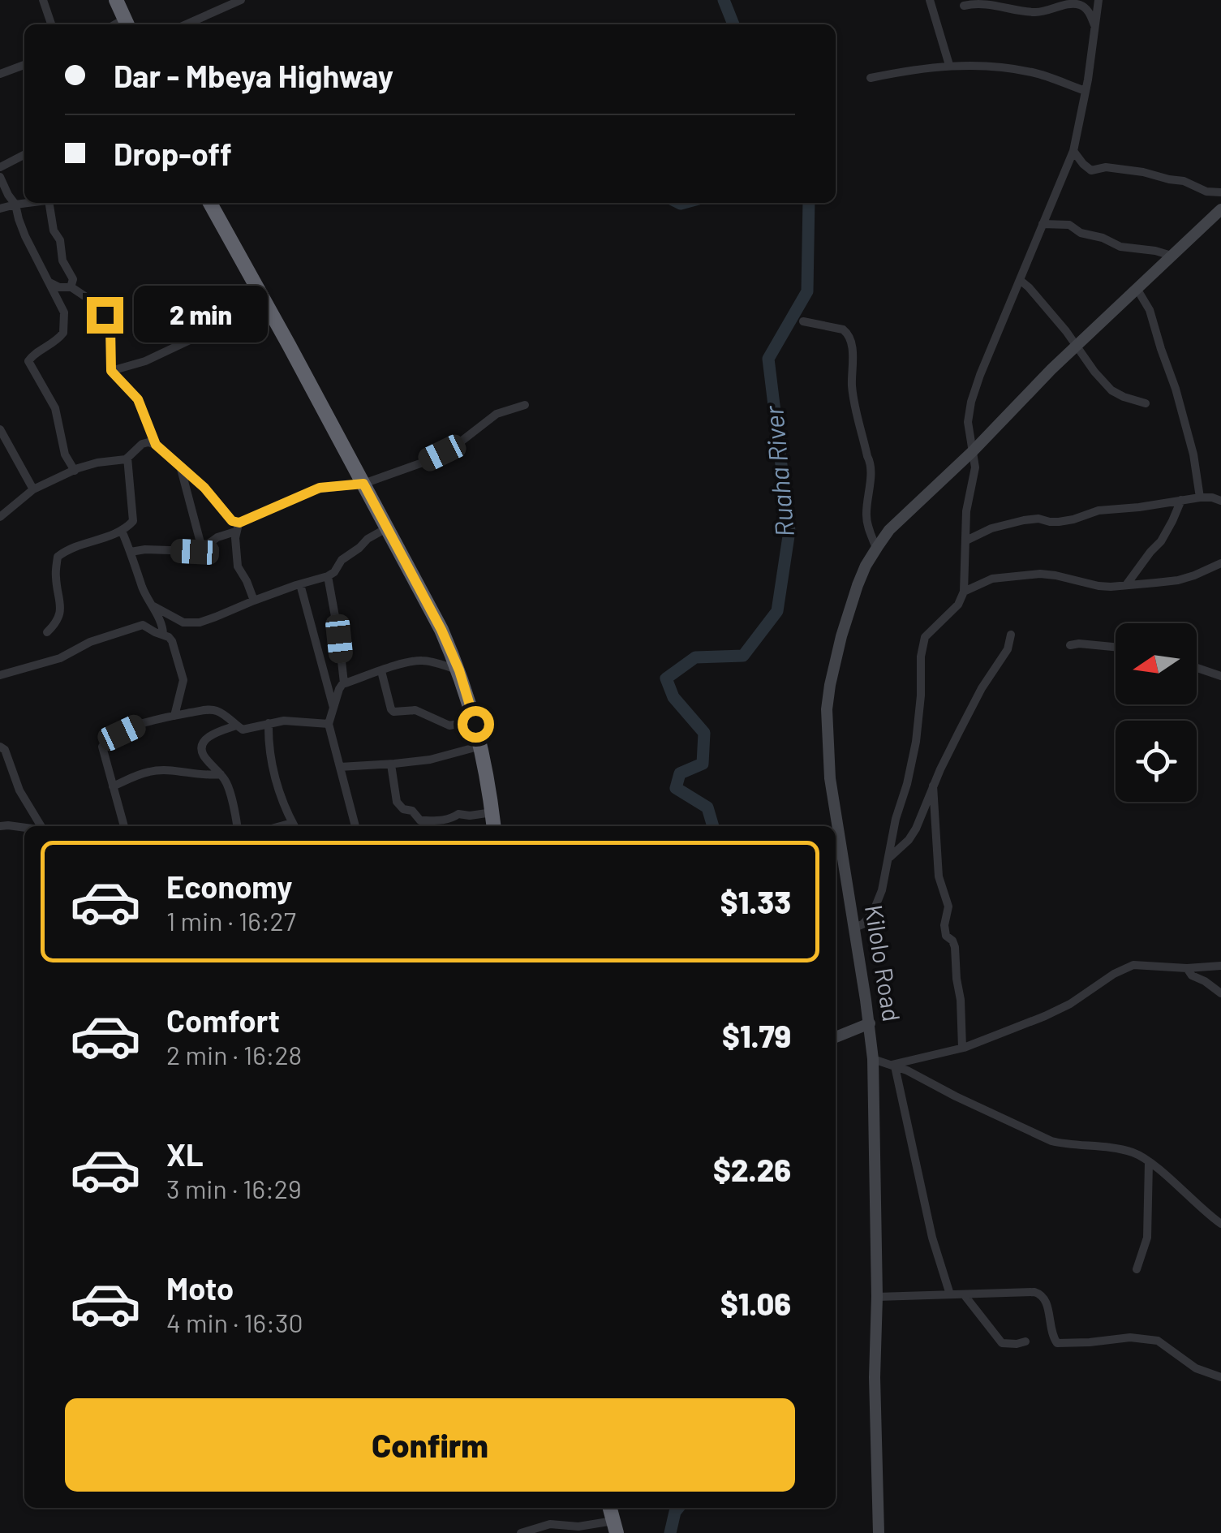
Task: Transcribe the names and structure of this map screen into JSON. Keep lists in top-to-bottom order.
{
  "streets": {
    "main road": ["Kilolo Road"]
  },
  "water": ["Ruaha River"],
  "north": "left",
  "page": {
    "banner": ["Dar - Mbeya Highway", "Drop-off"],
    "bubble": "2 min",
    "list": [
      {
        "name": "Economy",
        "note": "1 min · 16:27",
        "value": "$1.33"
      },
      {
        "name": "Comfort",
        "note": "2 min · 16:28",
        "value": "$1.79"
      },
      {
        "name": "XL",
        "note": "3 min · 16:29",
        "value": "$2.26"
      },
      {
        "name": "Moto",
        "note": "4 min · 16:30",
        "value": "$1.06"
      }
    ],
    "buttons": "Confirm"
  }
}
